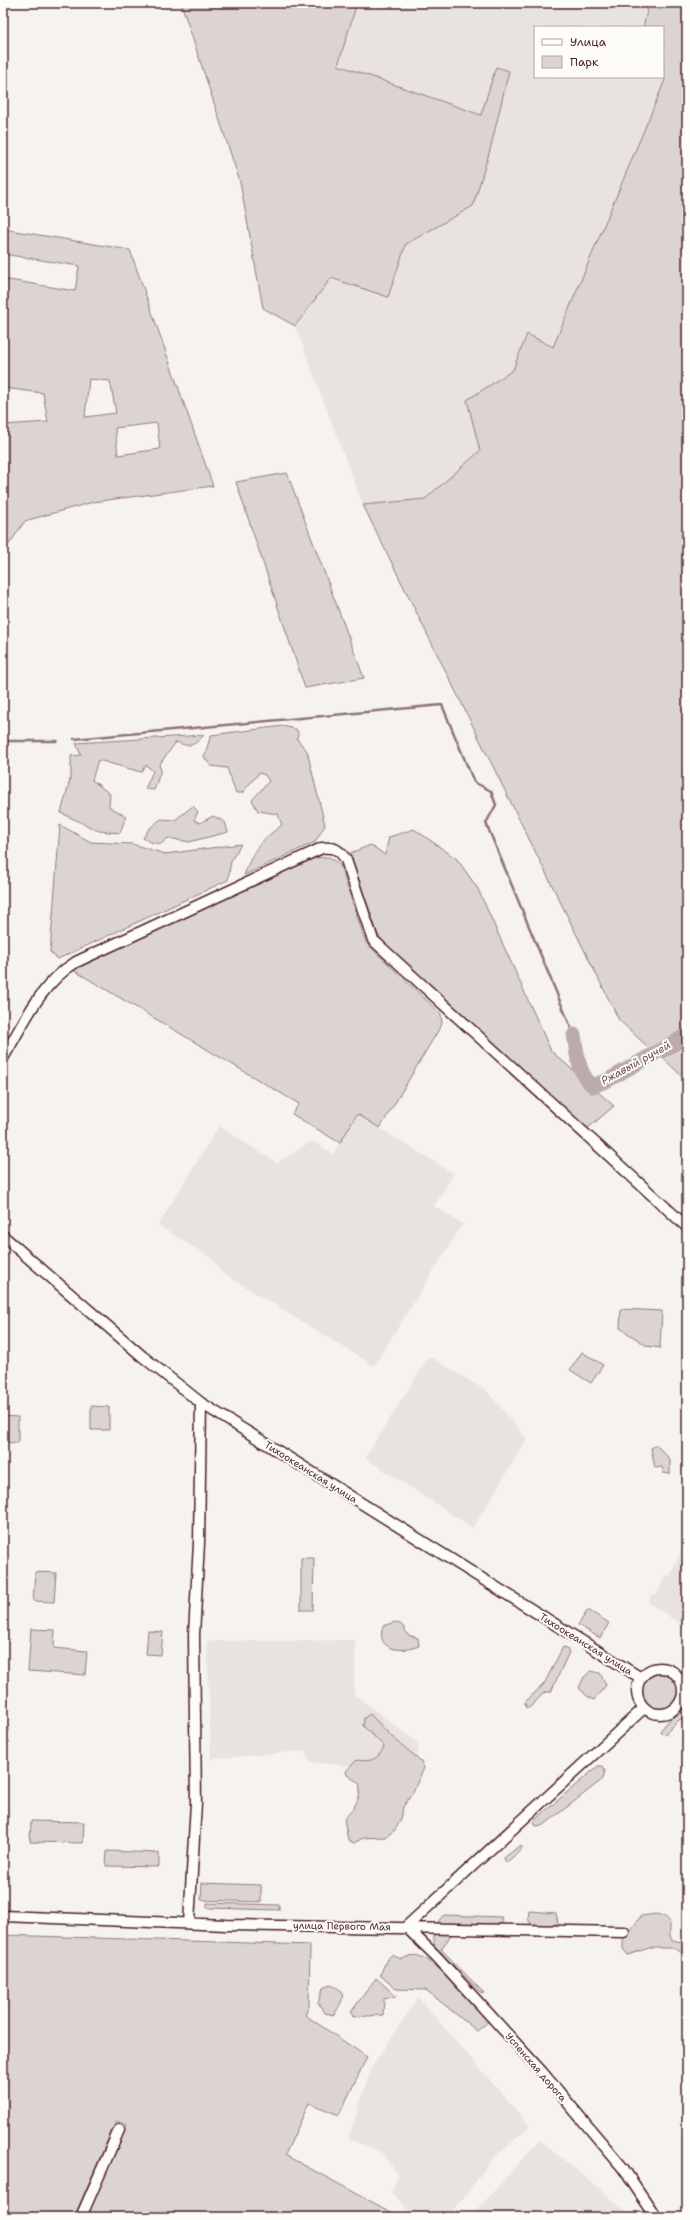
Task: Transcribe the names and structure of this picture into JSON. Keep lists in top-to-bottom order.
{
  "streets": {
    "street": ["Тихоокеанская улица", "улица Первого Мая", "Успенская дорога"]
  },
  "crossings": [
    ["Тихоокеанская улица", "улица Первого Мая"],
    ["улица Первого Мая", "Успенская дорога"]
  ],
  "water": ["Ржавый ручей"],
  "legend": ["Улица", "Парк"]
}
